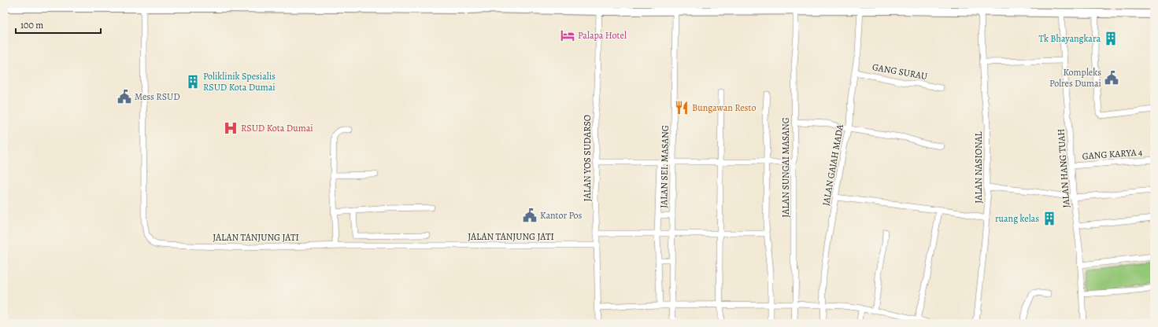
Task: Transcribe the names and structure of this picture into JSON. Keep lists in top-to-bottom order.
{
  "streets": {
    "street": [
      "GANG SURAU",
      "GANG KARYA 4",
      "JALAN YOS SUDARSO",
      "JALAN GAJAH MADA",
      "JALAN SEI. MASANG",
      "JALAN SUNGAI MASANG",
      "JALAN NASIONAL",
      "JALAN HANG TUAH",
      "JALAN TANJUNG JATI"
    ]
  },
  "crossings": [
    ["GANG SURAU", "JALAN GAJAH MADA"],
    ["GANG KARYA 4", "JALAN HANG TUAH"],
    ["JALAN YOS SUDARSO", "JALAN TANJUNG JATI"]
  ],
  "places": {
    "hotel": ["Palapa Hotel"],
    "building": ["Tk Bhayangkara", "Poliklinik Spesialis RSUD Kota Dumai", "ruang kelas"],
    "public building": ["Kompleks Polres Dumai", "Mess RSUD", "Kantor Pos"],
    "restaurant": ["Bungawan Resto"],
    "hospital": ["RSUD Kota Dumai"]
  },
  "scale_bar": "100 m"
}
